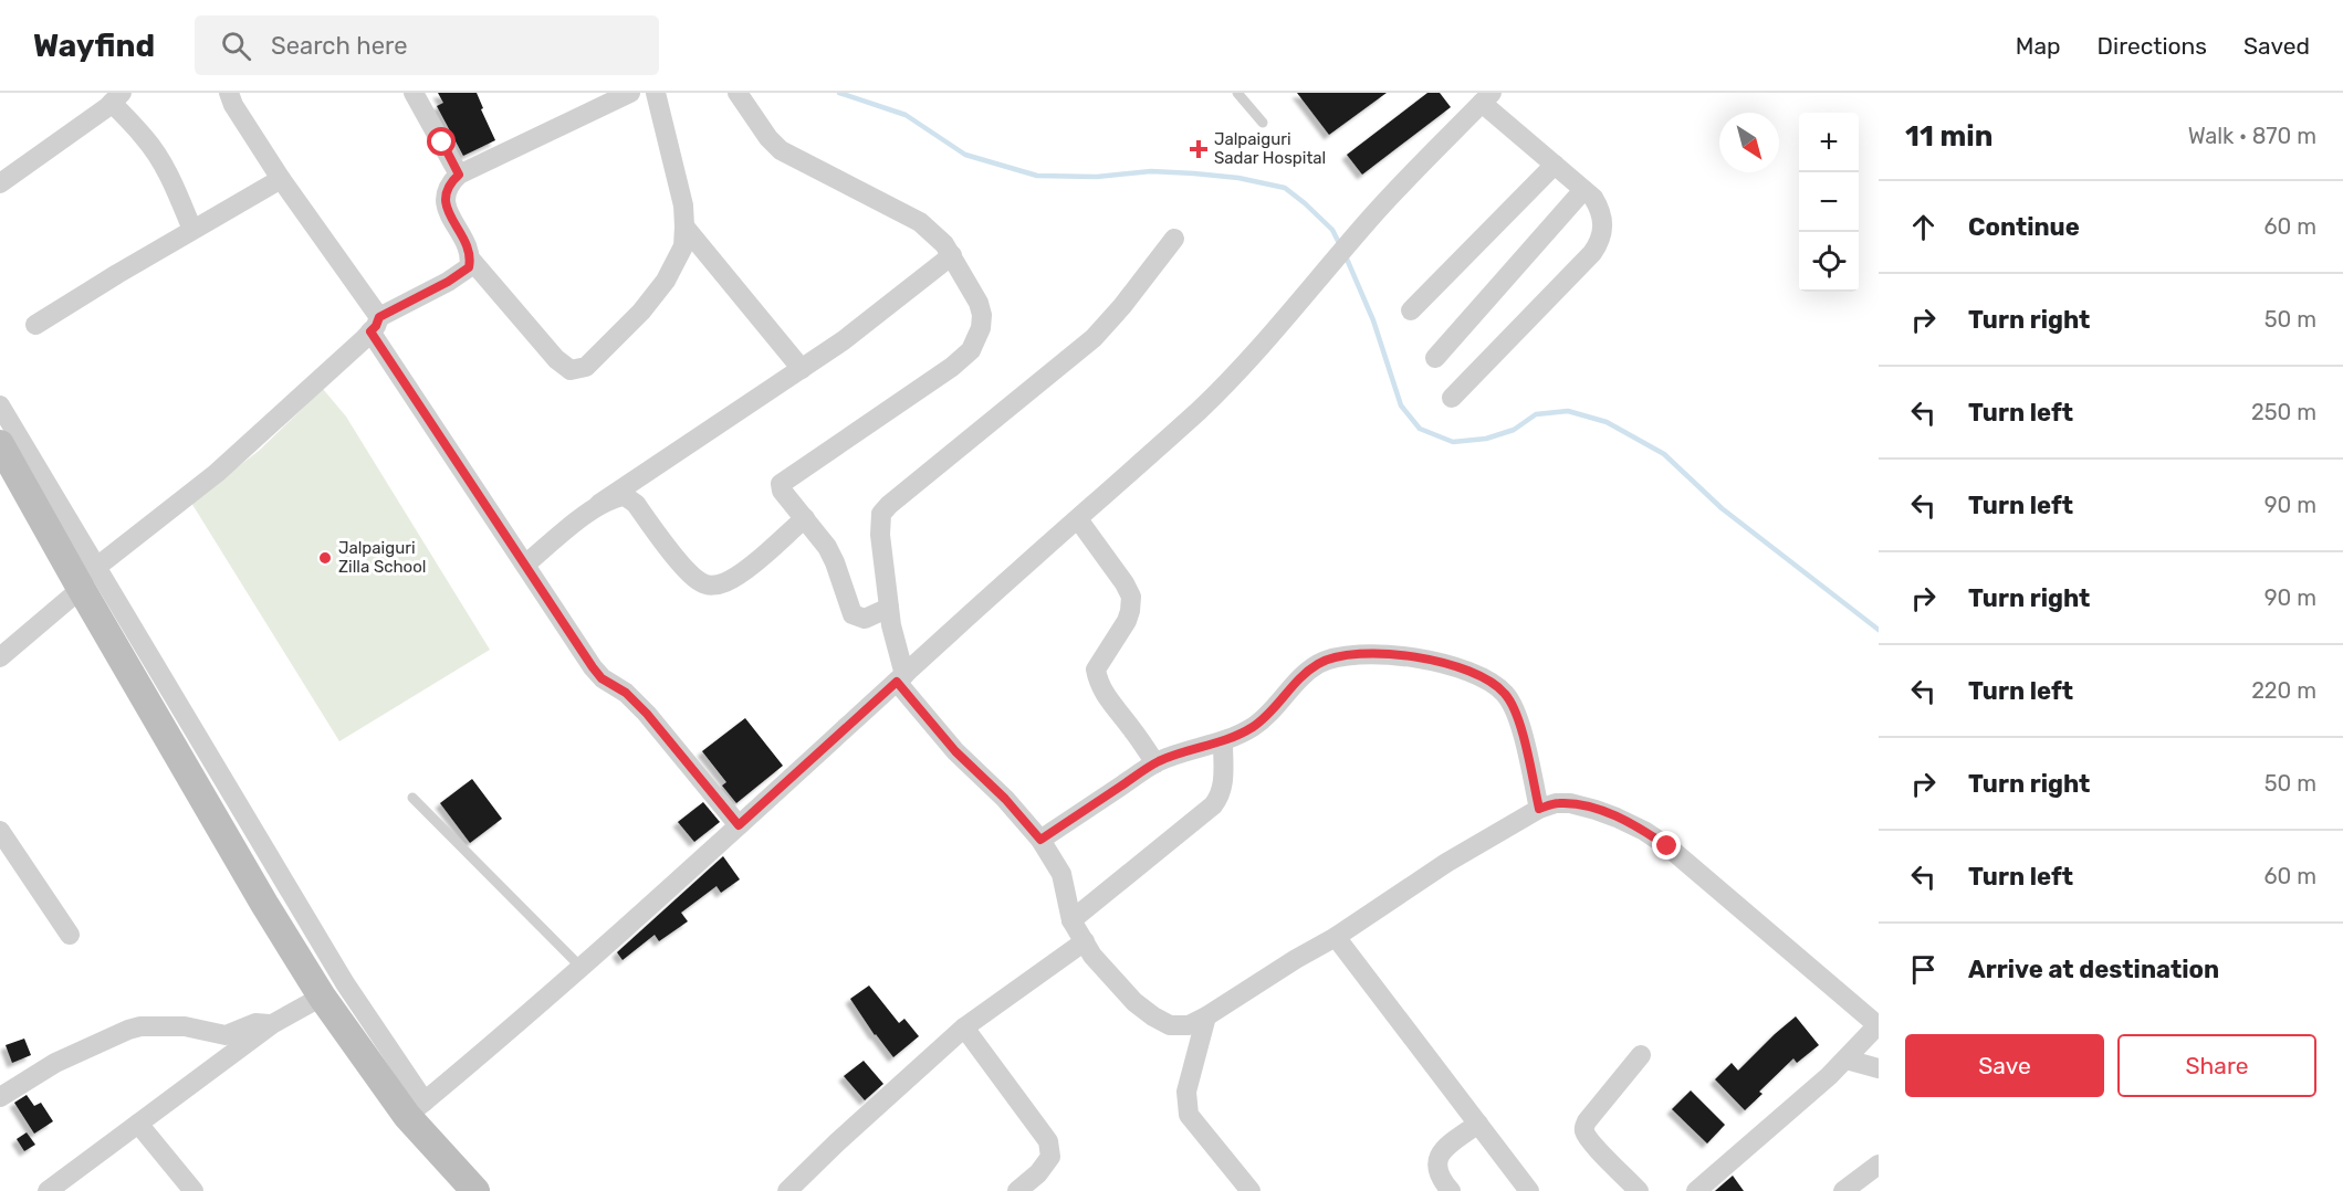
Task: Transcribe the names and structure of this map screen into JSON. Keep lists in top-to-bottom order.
{
  "places": {
    "health": ["Jalpaiguri Sadar Hospital"],
    "other": ["Jalpaiguri Zilla School"]
  },
  "north": "bottom right",
  "page": {
    "header": "Wayfind",
    "search": "Search here",
    "nav": ["Map", "Directions", "Saved"],
    "heading": ["11 min", "Walk · 870 m"],
    "map_buttons": ["+", "−"],
    "list": [
      ["Continue", "60 m"],
      ["Turn right", "50 m"],
      ["Turn left", "250 m"],
      ["Turn left", "90 m"],
      ["Turn right", "90 m"],
      ["Turn left", "220 m"],
      ["Turn right", "50 m"],
      ["Turn left", "60 m"],
      "Arrive at destination"
    ],
    "buttons": ["Save", "Share"]
  }
}
